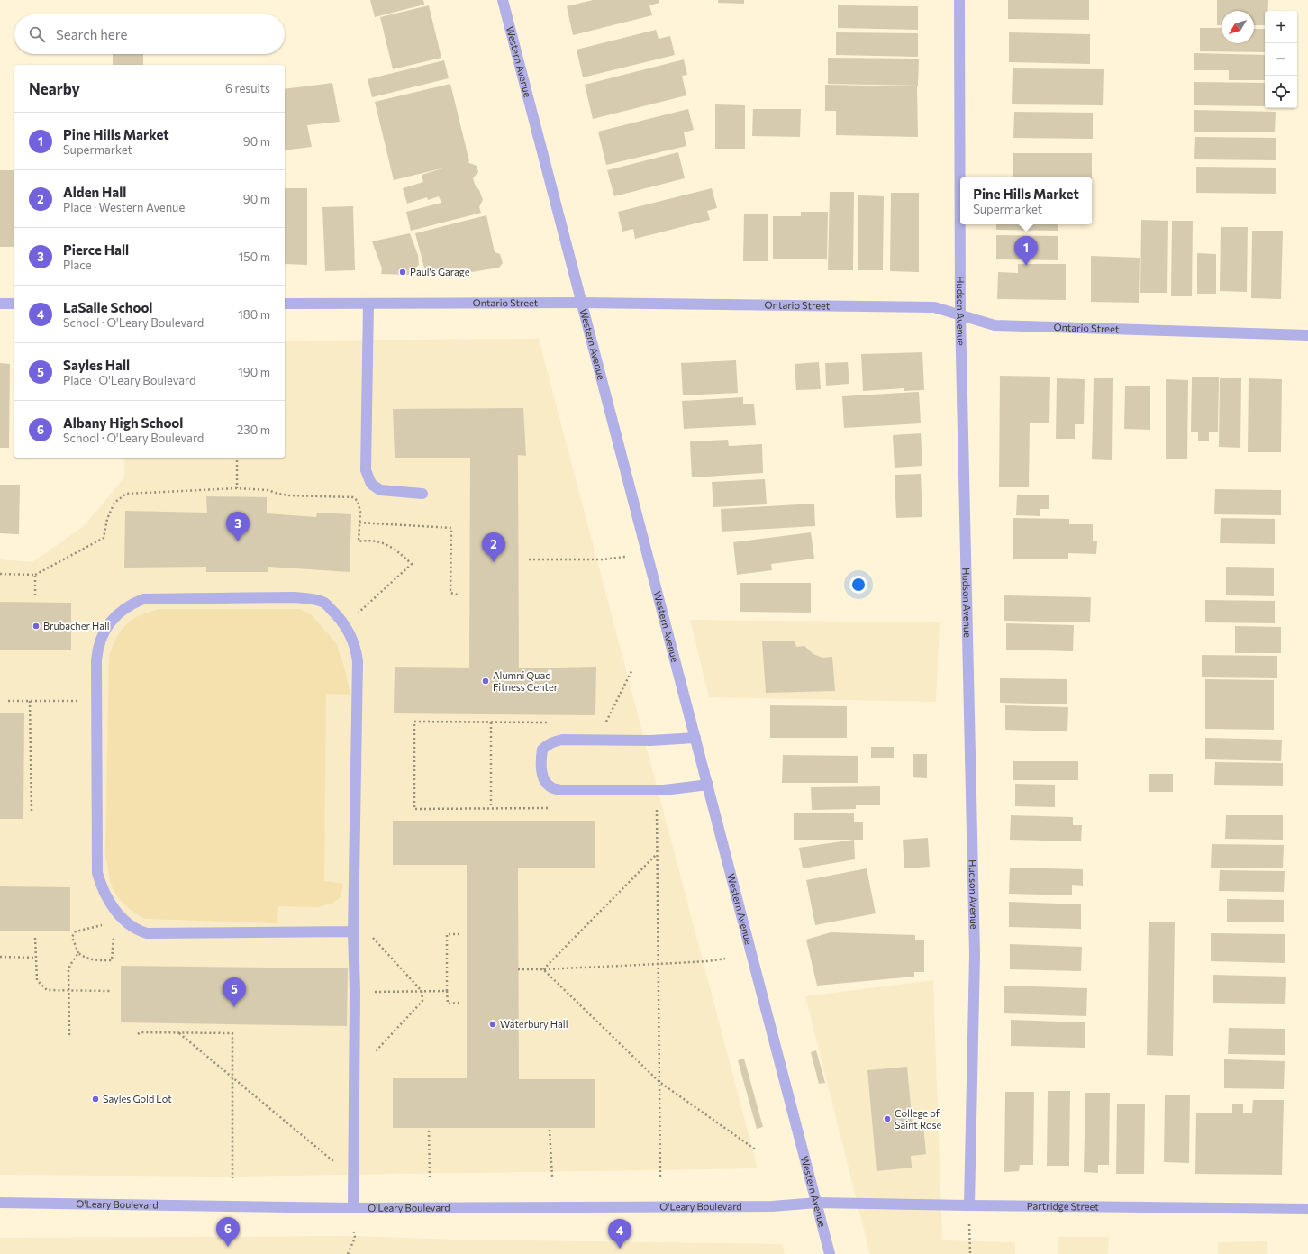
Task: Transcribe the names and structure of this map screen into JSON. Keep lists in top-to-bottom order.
{
  "streets": {
    "street": [
      "Western Avenue",
      "Ontario Street",
      "Hudson Avenue",
      "O'Leary Boulevard",
      "Partridge Street"
    ]
  },
  "crossings": [
    ["Western Avenue", "Ontario Street"],
    ["Western Avenue", "O'Leary Boulevard"],
    ["Western Avenue", "Partridge Street"],
    ["Ontario Street", "Hudson Avenue"],
    ["Hudson Avenue", "Partridge Street"],
    ["O'Leary Boulevard", "Partridge Street"]
  ],
  "places": [
    "Paul's Garage",
    "Brubacher Hall",
    "Alumni Quad Fitness Center",
    "Waterbury Hall",
    "Sayles Gold Lot",
    "College of Saint Rose"
  ],
  "north": "bottom left",
  "page": {
    "map_buttons": ["+", "−"],
    "search": "Search here",
    "heading": ["Nearby", "6 results"],
    "list": [
      {
        "mark": "1",
        "name": "Pine Hills Market",
        "note": "Supermarket",
        "value": "90 m"
      },
      {
        "mark": "2",
        "name": "Alden Hall",
        "note": "Place · Western Avenue",
        "value": "90 m"
      },
      {
        "mark": "3",
        "name": "Pierce Hall",
        "note": "Place",
        "value": "150 m"
      },
      {
        "mark": "4",
        "name": "LaSalle School",
        "note": "School · O'Leary Boulevard",
        "value": "180 m"
      },
      {
        "mark": "5",
        "name": "Sayles Hall",
        "note": "Place · O'Leary Boulevard",
        "value": "190 m"
      },
      {
        "mark": "6",
        "name": "Albany High School",
        "note": "School · O'Leary Boulevard",
        "value": "230 m"
      }
    ],
    "popup": ["Pine Hills Market", "Supermarket"],
    "pins": [
      "1",
      "3",
      "2",
      "5",
      "6",
      "4"
    ]
  }
}
